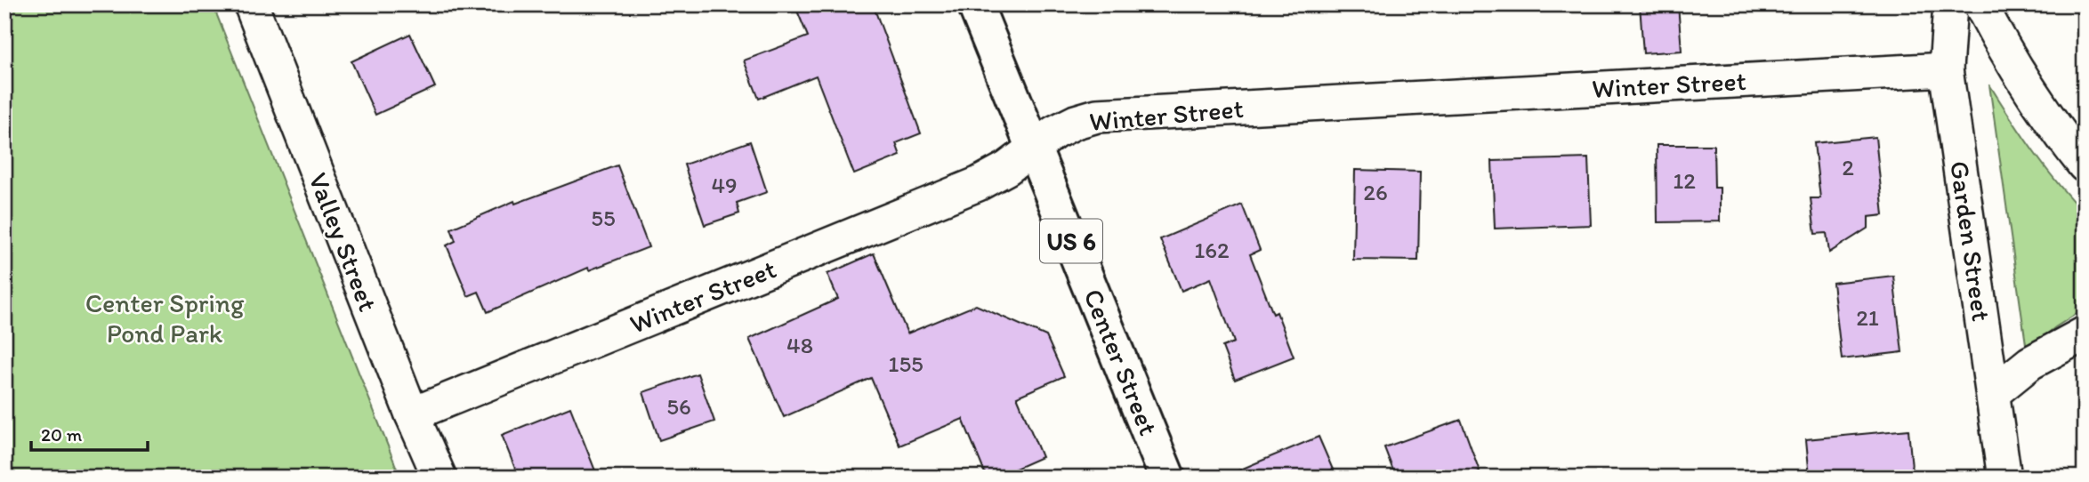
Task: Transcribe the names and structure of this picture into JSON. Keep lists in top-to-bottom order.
{
  "streets": {
    "main road": ["US 6", "Center Street"],
    "street": ["Winter Street", "Garden Street", "Valley Street"]
  },
  "crossings": [
    ["Winter Street", "Garden Street"],
    ["Winter Street", "Valley Street"],
    ["Winter Street", "Center Street"]
  ],
  "parks": ["Center Spring Pond Park"],
  "house_numbers": [
    "2",
    "12",
    "49",
    "26",
    "55",
    "162",
    "21",
    "48",
    "155",
    "56"
  ],
  "scale_bar": "20 m"
}
